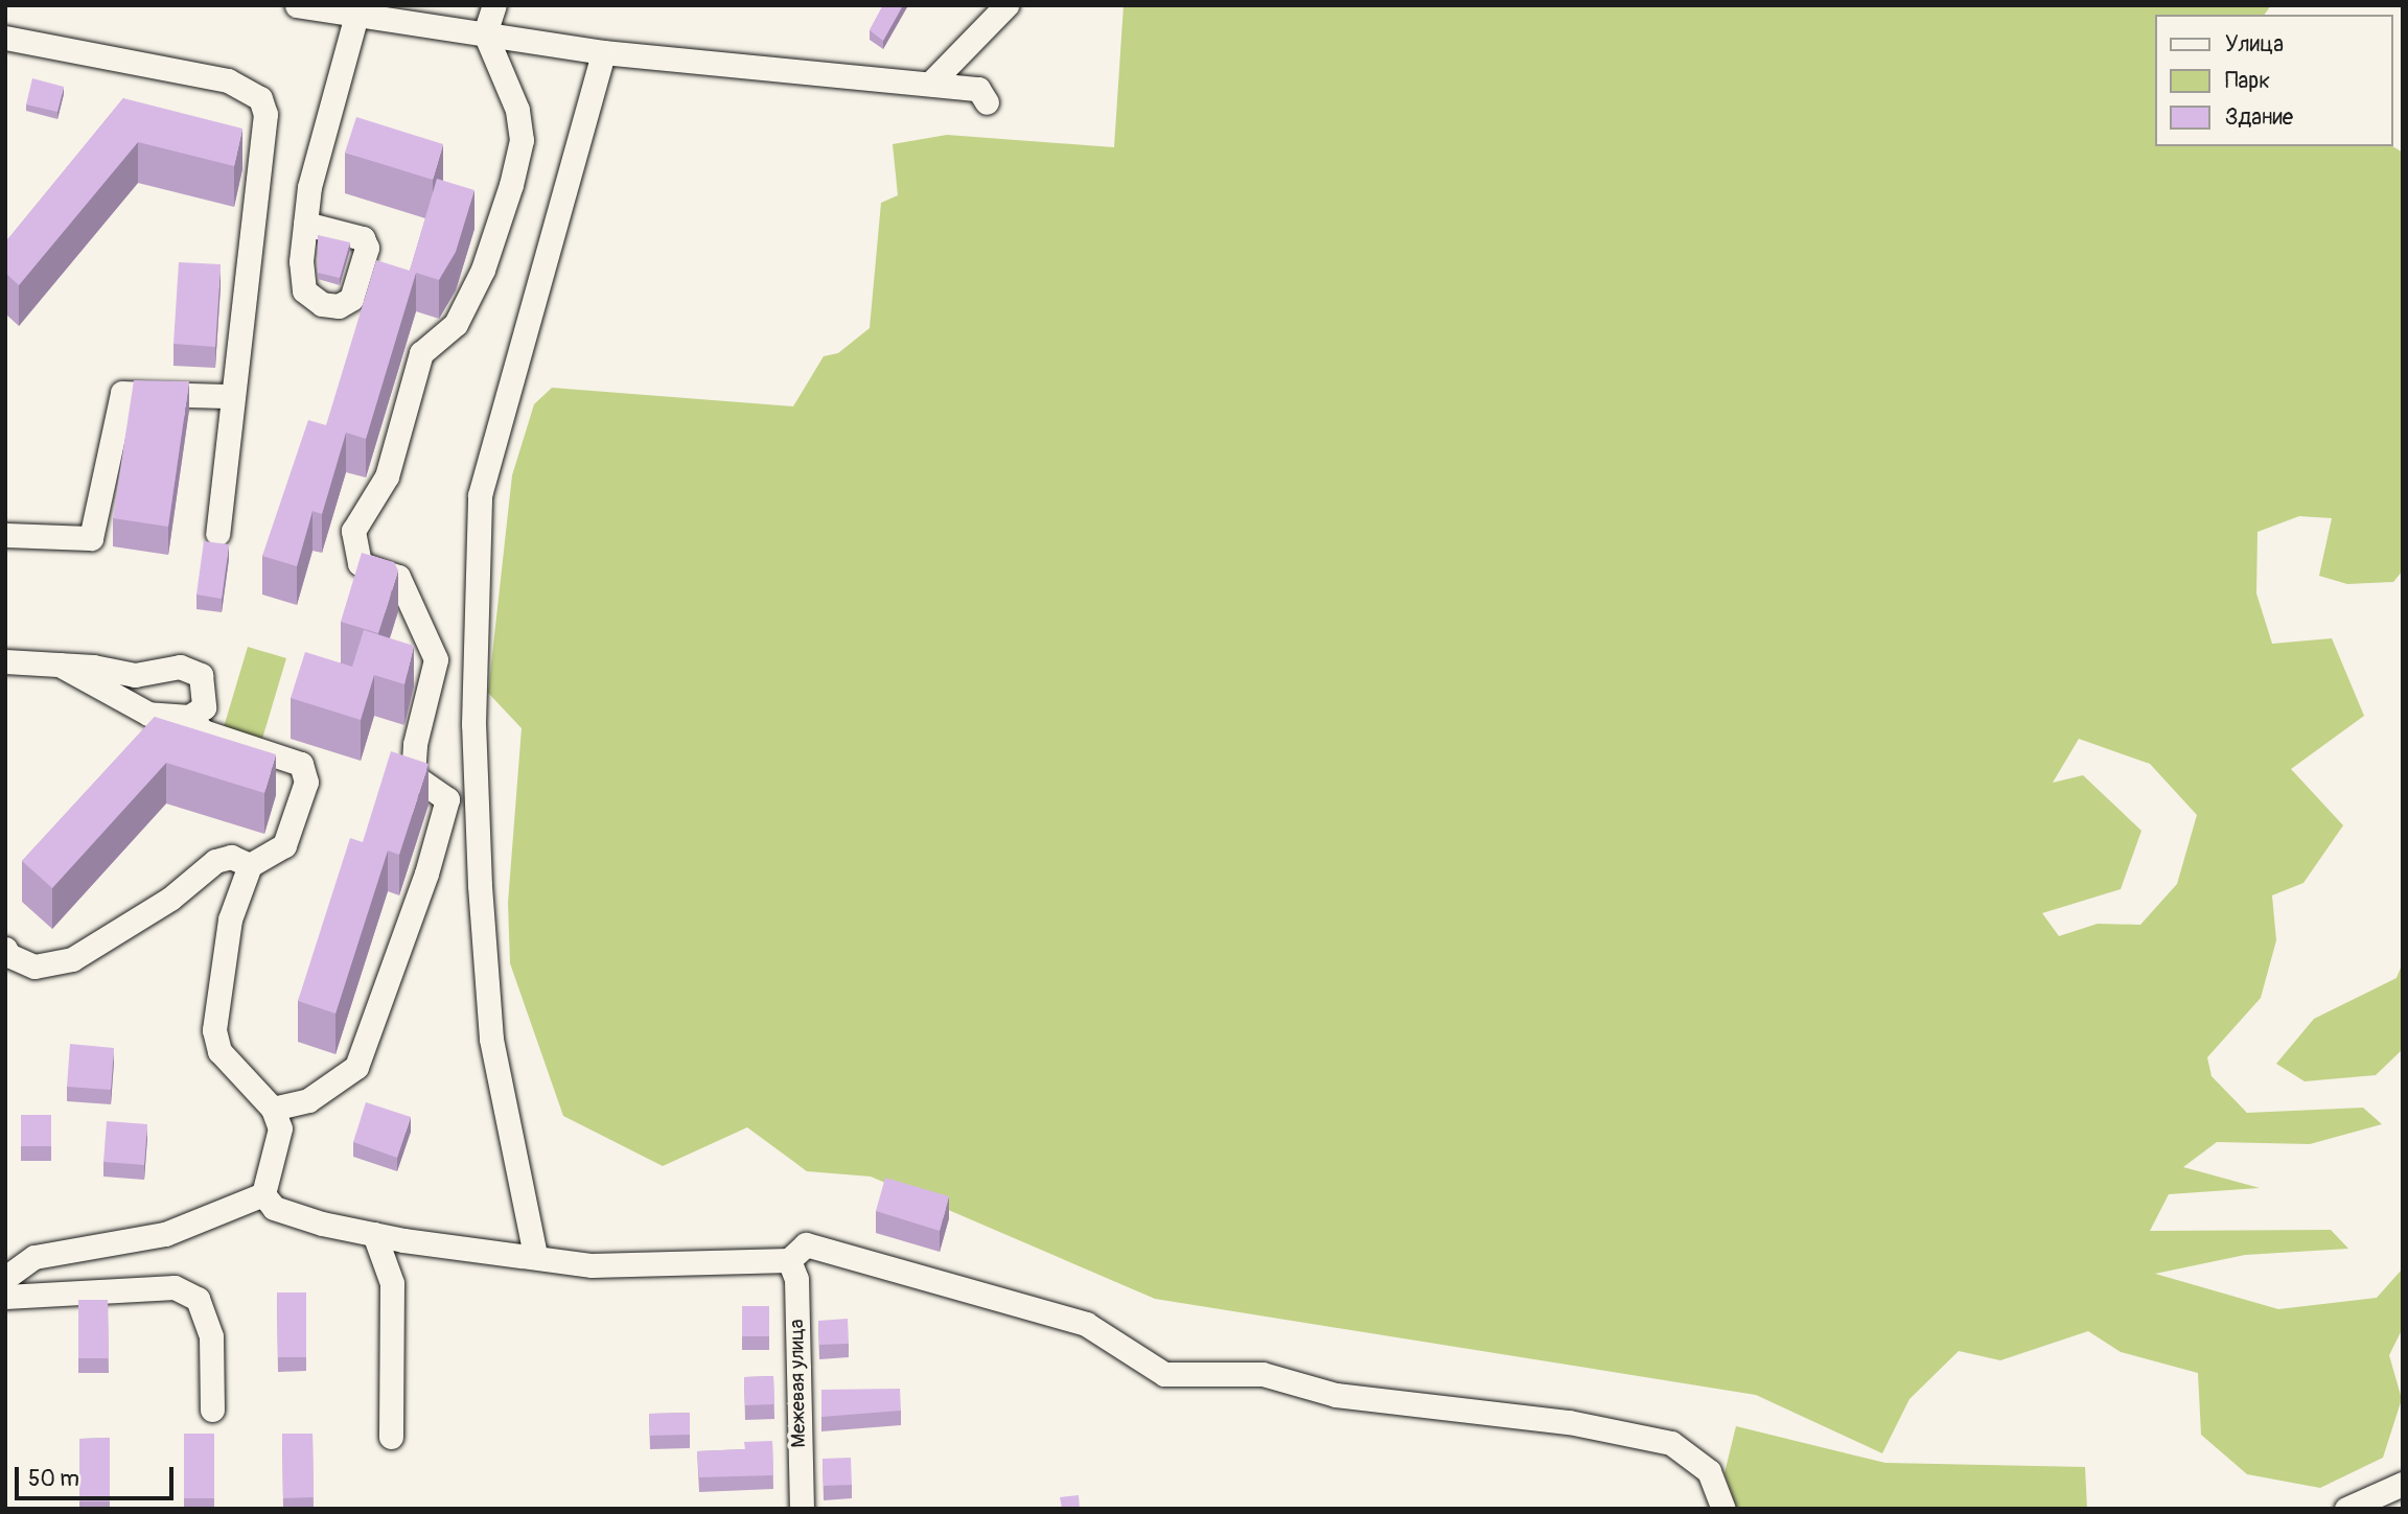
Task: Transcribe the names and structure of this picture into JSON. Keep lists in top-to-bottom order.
{
  "streets": {
    "street": ["Межевая улица"]
  },
  "legend": ["Улица", "Парк", "Здание"],
  "scale_bar": "50 m"
}
